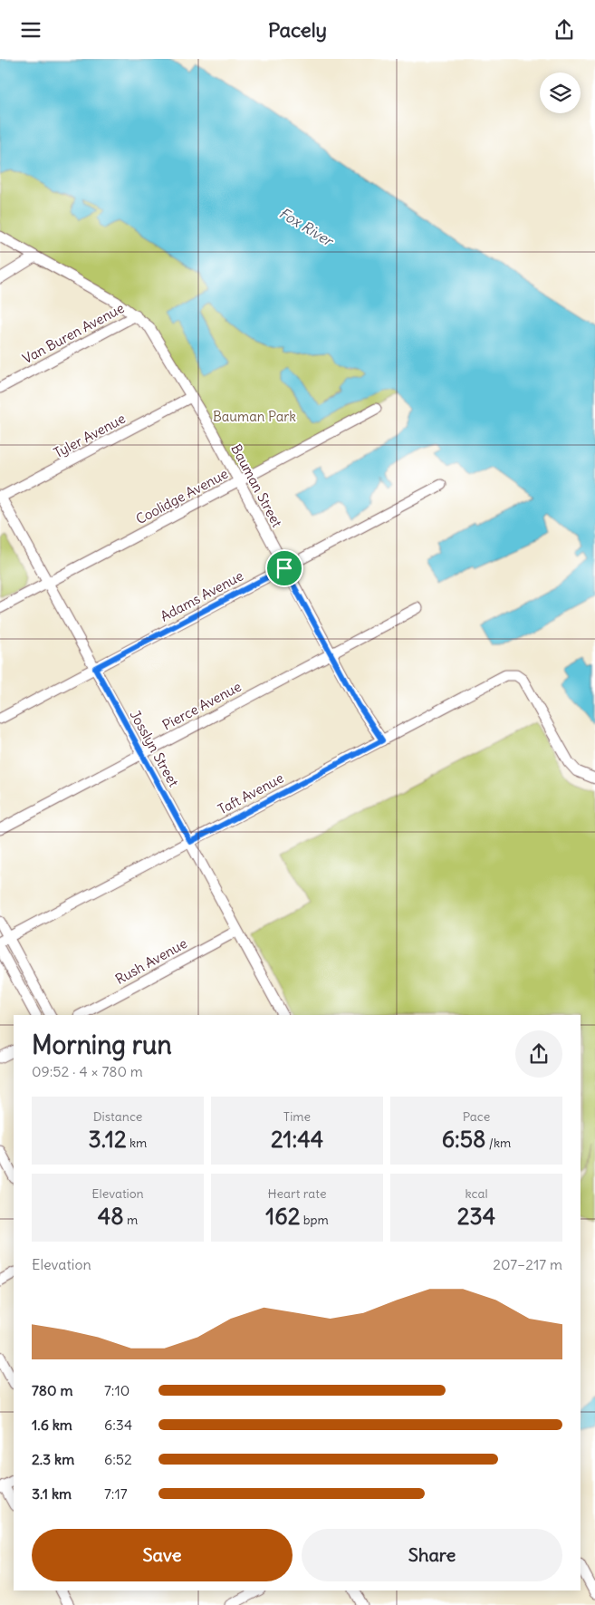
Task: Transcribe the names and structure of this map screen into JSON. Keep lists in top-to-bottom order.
{
  "streets": {
    "street": [
      "Van Buren Avenue",
      "Tyler Avenue",
      "Bauman Street",
      "Coolidge Avenue",
      "Adams Avenue",
      "Pierce Avenue",
      "Josslyn Street",
      "Taft Avenue",
      "Rush Avenue"
    ]
  },
  "crossings": [
    ["Van Buren Avenue", "Bauman Street"],
    ["Tyler Avenue", "Bauman Street"],
    ["Tyler Avenue", "Josslyn Street"],
    ["Bauman Street", "Coolidge Avenue"],
    ["Bauman Street", "Adams Avenue"],
    ["Bauman Street", "Pierce Avenue"],
    ["Bauman Street", "Taft Avenue"],
    ["Coolidge Avenue", "Josslyn Street"],
    ["Adams Avenue", "Josslyn Street"],
    ["Pierce Avenue", "Josslyn Street"],
    ["Josslyn Street", "Taft Avenue"],
    ["Josslyn Street", "Rush Avenue"]
  ],
  "water": ["Fox River"],
  "parks": ["Bauman Park"],
  "page": {
    "header": "Pacely",
    "heading": ["Morning run", "09:52 · 4 × 780 m"],
    "stats": [
      ["Distance", "3.12 km"],
      ["Time", "21:44"],
      ["Pace", "6:58 /km"],
      ["Elevation", "48 m"],
      ["Heart rate", "162 bpm"],
      ["kcal", "234"]
    ],
    "chart": ["Elevation", "207–217 m"],
    "list": [
      {
        "name": "780 m",
        "note": "7:10"
      },
      {
        "name": "1.6 km",
        "note": "6:34"
      },
      {
        "name": "2.3 km",
        "note": "6:52"
      },
      {
        "name": "3.1 km",
        "note": "7:17"
      }
    ],
    "buttons": ["Save", "Share"]
  }
}
